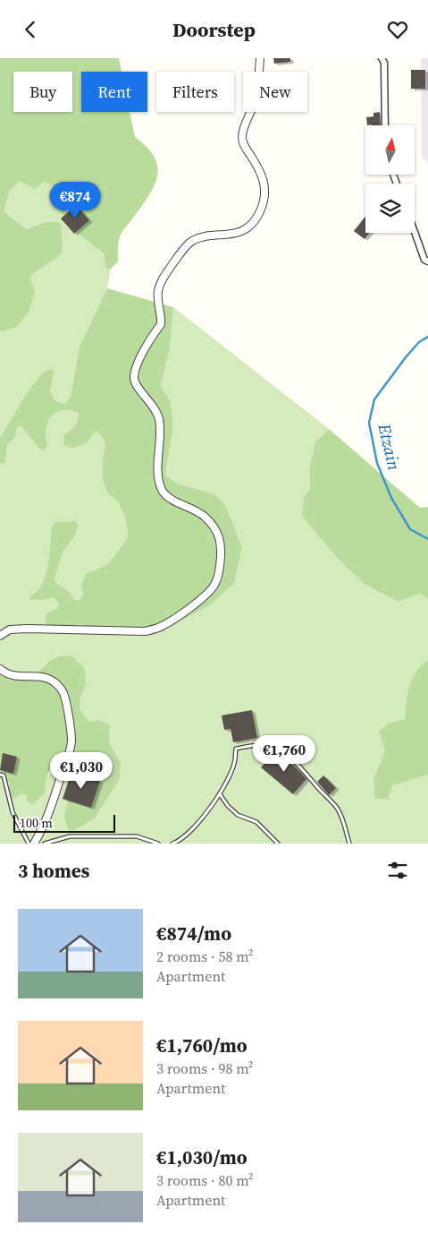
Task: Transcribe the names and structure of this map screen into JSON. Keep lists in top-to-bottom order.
{
  "water": ["Etzain"],
  "scale_bar": "100 m",
  "north": "top",
  "page": {
    "header": "Doorstep",
    "chip": [
      "Buy",
      "Rent",
      "Filters",
      "New"
    ],
    "price": ["€874", "€1,760", "€1,030"],
    "scale": "100 m",
    "heading": "3 homes",
    "list": [
      {
        "name": "€874/mo",
        "note": "2 rooms · 58 m² · Apartment"
      },
      {
        "name": "€1,760/mo",
        "note": "3 rooms · 98 m² · Apartment"
      },
      {
        "name": "€1,030/mo",
        "note": "3 rooms · 80 m² · Apartment"
      }
    ]
  }
}
